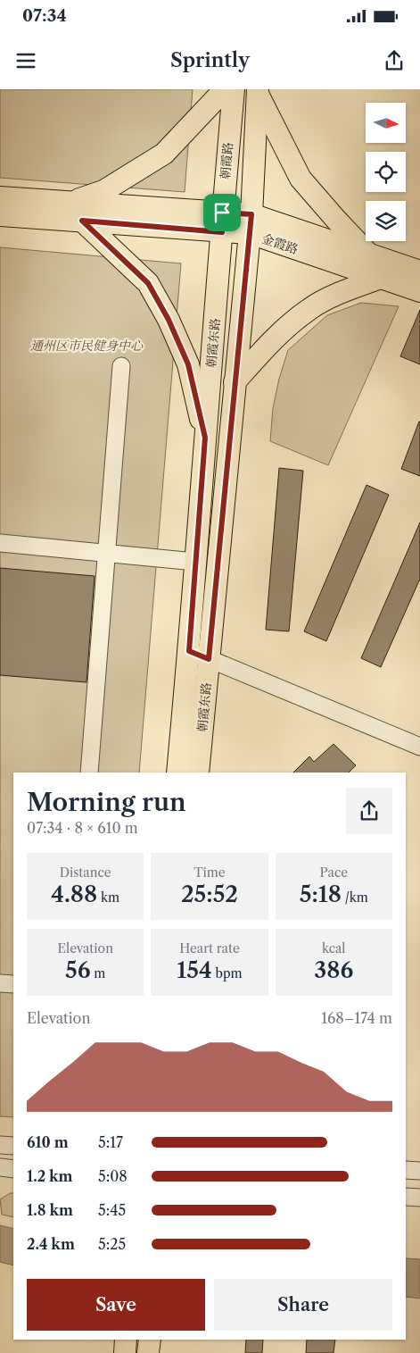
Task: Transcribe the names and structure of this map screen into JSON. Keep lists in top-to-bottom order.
{
  "streets": {
    "main road": ["朝霞路", "金霞路", "朝霞东路"]
  },
  "crossings": [
    ["朝霞路", "金霞路"],
    ["朝霞路", "朝霞东路"],
    ["金霞路", "朝霞东路"]
  ],
  "parks": ["通州区市民健身中心"],
  "north": "right",
  "page": {
    "status": "07:34",
    "header": "Sprintly",
    "heading": ["Morning run", "07:34 · 8 × 610 m"],
    "stats": [
      ["Distance", "4.88 km"],
      ["Time", "25:52"],
      ["Pace", "5:18 /km"],
      ["Elevation", "56 m"],
      ["Heart rate", "154 bpm"],
      ["kcal", "386"]
    ],
    "chart": ["Elevation", "168–174 m"],
    "list": [
      {
        "name": "610 m",
        "note": "5:17"
      },
      {
        "name": "1.2 km",
        "note": "5:08"
      },
      {
        "name": "1.8 km",
        "note": "5:45"
      },
      {
        "name": "2.4 km",
        "note": "5:25"
      }
    ],
    "buttons": ["Save", "Share"]
  }
}
